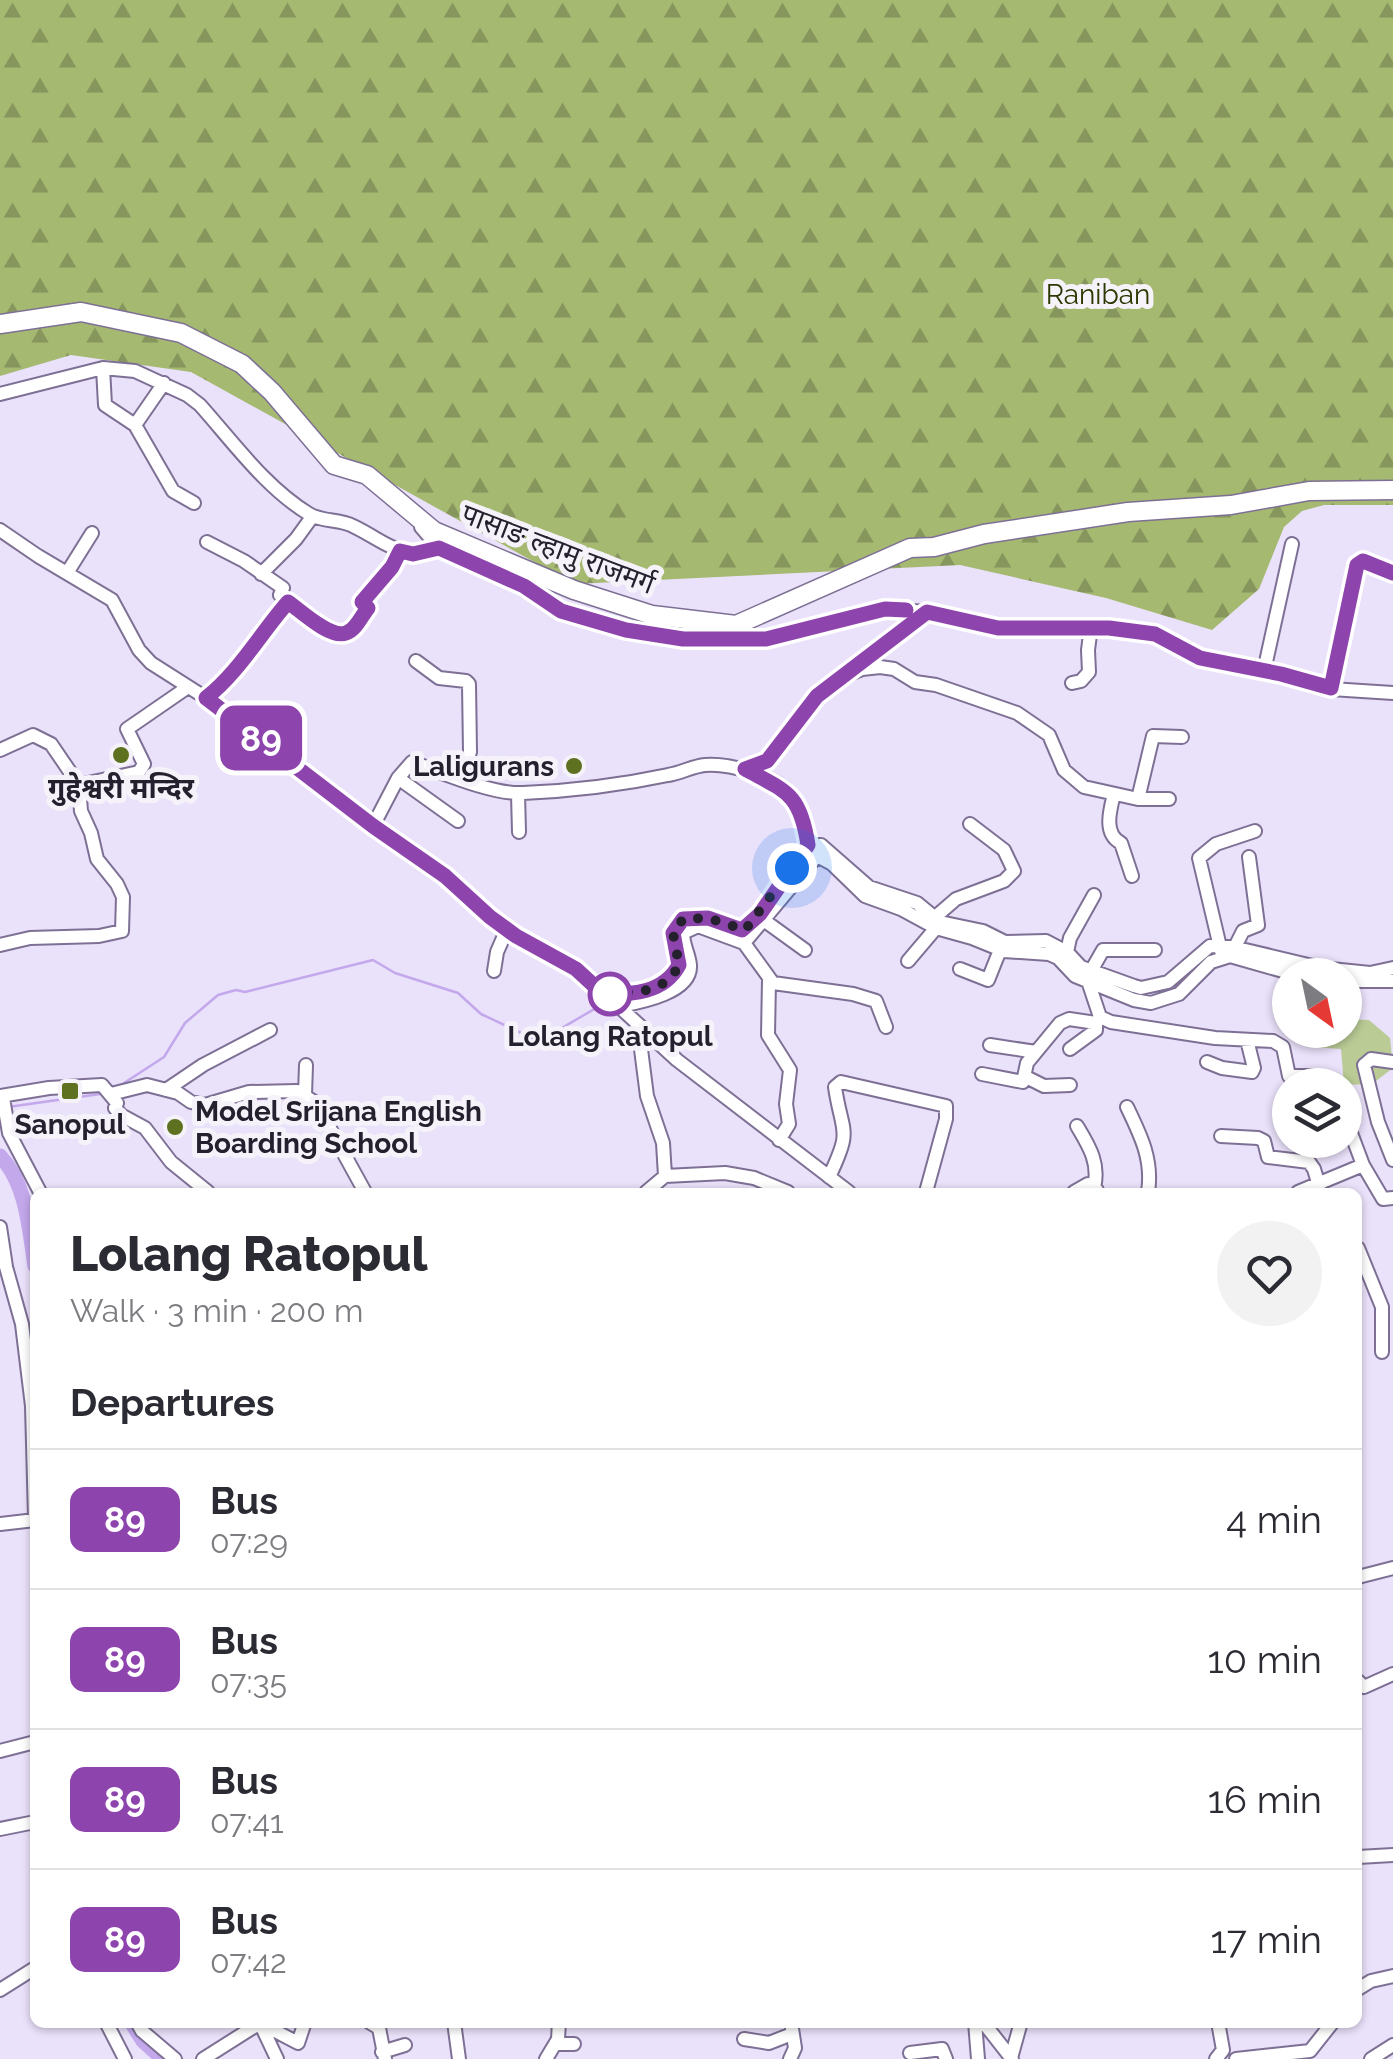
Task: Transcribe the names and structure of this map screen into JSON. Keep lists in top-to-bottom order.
{
  "streets": {
    "main road": ["पासाङ ल्हामु राजमर्ग"]
  },
  "parks": ["Raniban"],
  "places": {
    "other": [
      "गुहेश्वरी मन्दिर",
      "Laligurans",
      "Lolang Ratopul",
      "Model Srijana English Boarding School"
    ],
    "transit": ["Sanopul"]
  },
  "lines": ["bus line 89"],
  "north": "bottom right",
  "page": {
    "on_map": "89",
    "heading": [
      ["Lolang Ratopul", "Walk · 3 min · 200 m"],
      "Departures"
    ],
    "list": [
      {
        "mark": "89",
        "name": "Bus",
        "note": "07:29",
        "value": "4 min"
      },
      {
        "mark": "89",
        "name": "Bus",
        "note": "07:35",
        "value": "10 min"
      },
      {
        "mark": "89",
        "name": "Bus",
        "note": "07:41",
        "value": "16 min"
      },
      {
        "mark": "89",
        "name": "Bus",
        "note": "07:42",
        "value": "17 min"
      }
    ]
  }
}
